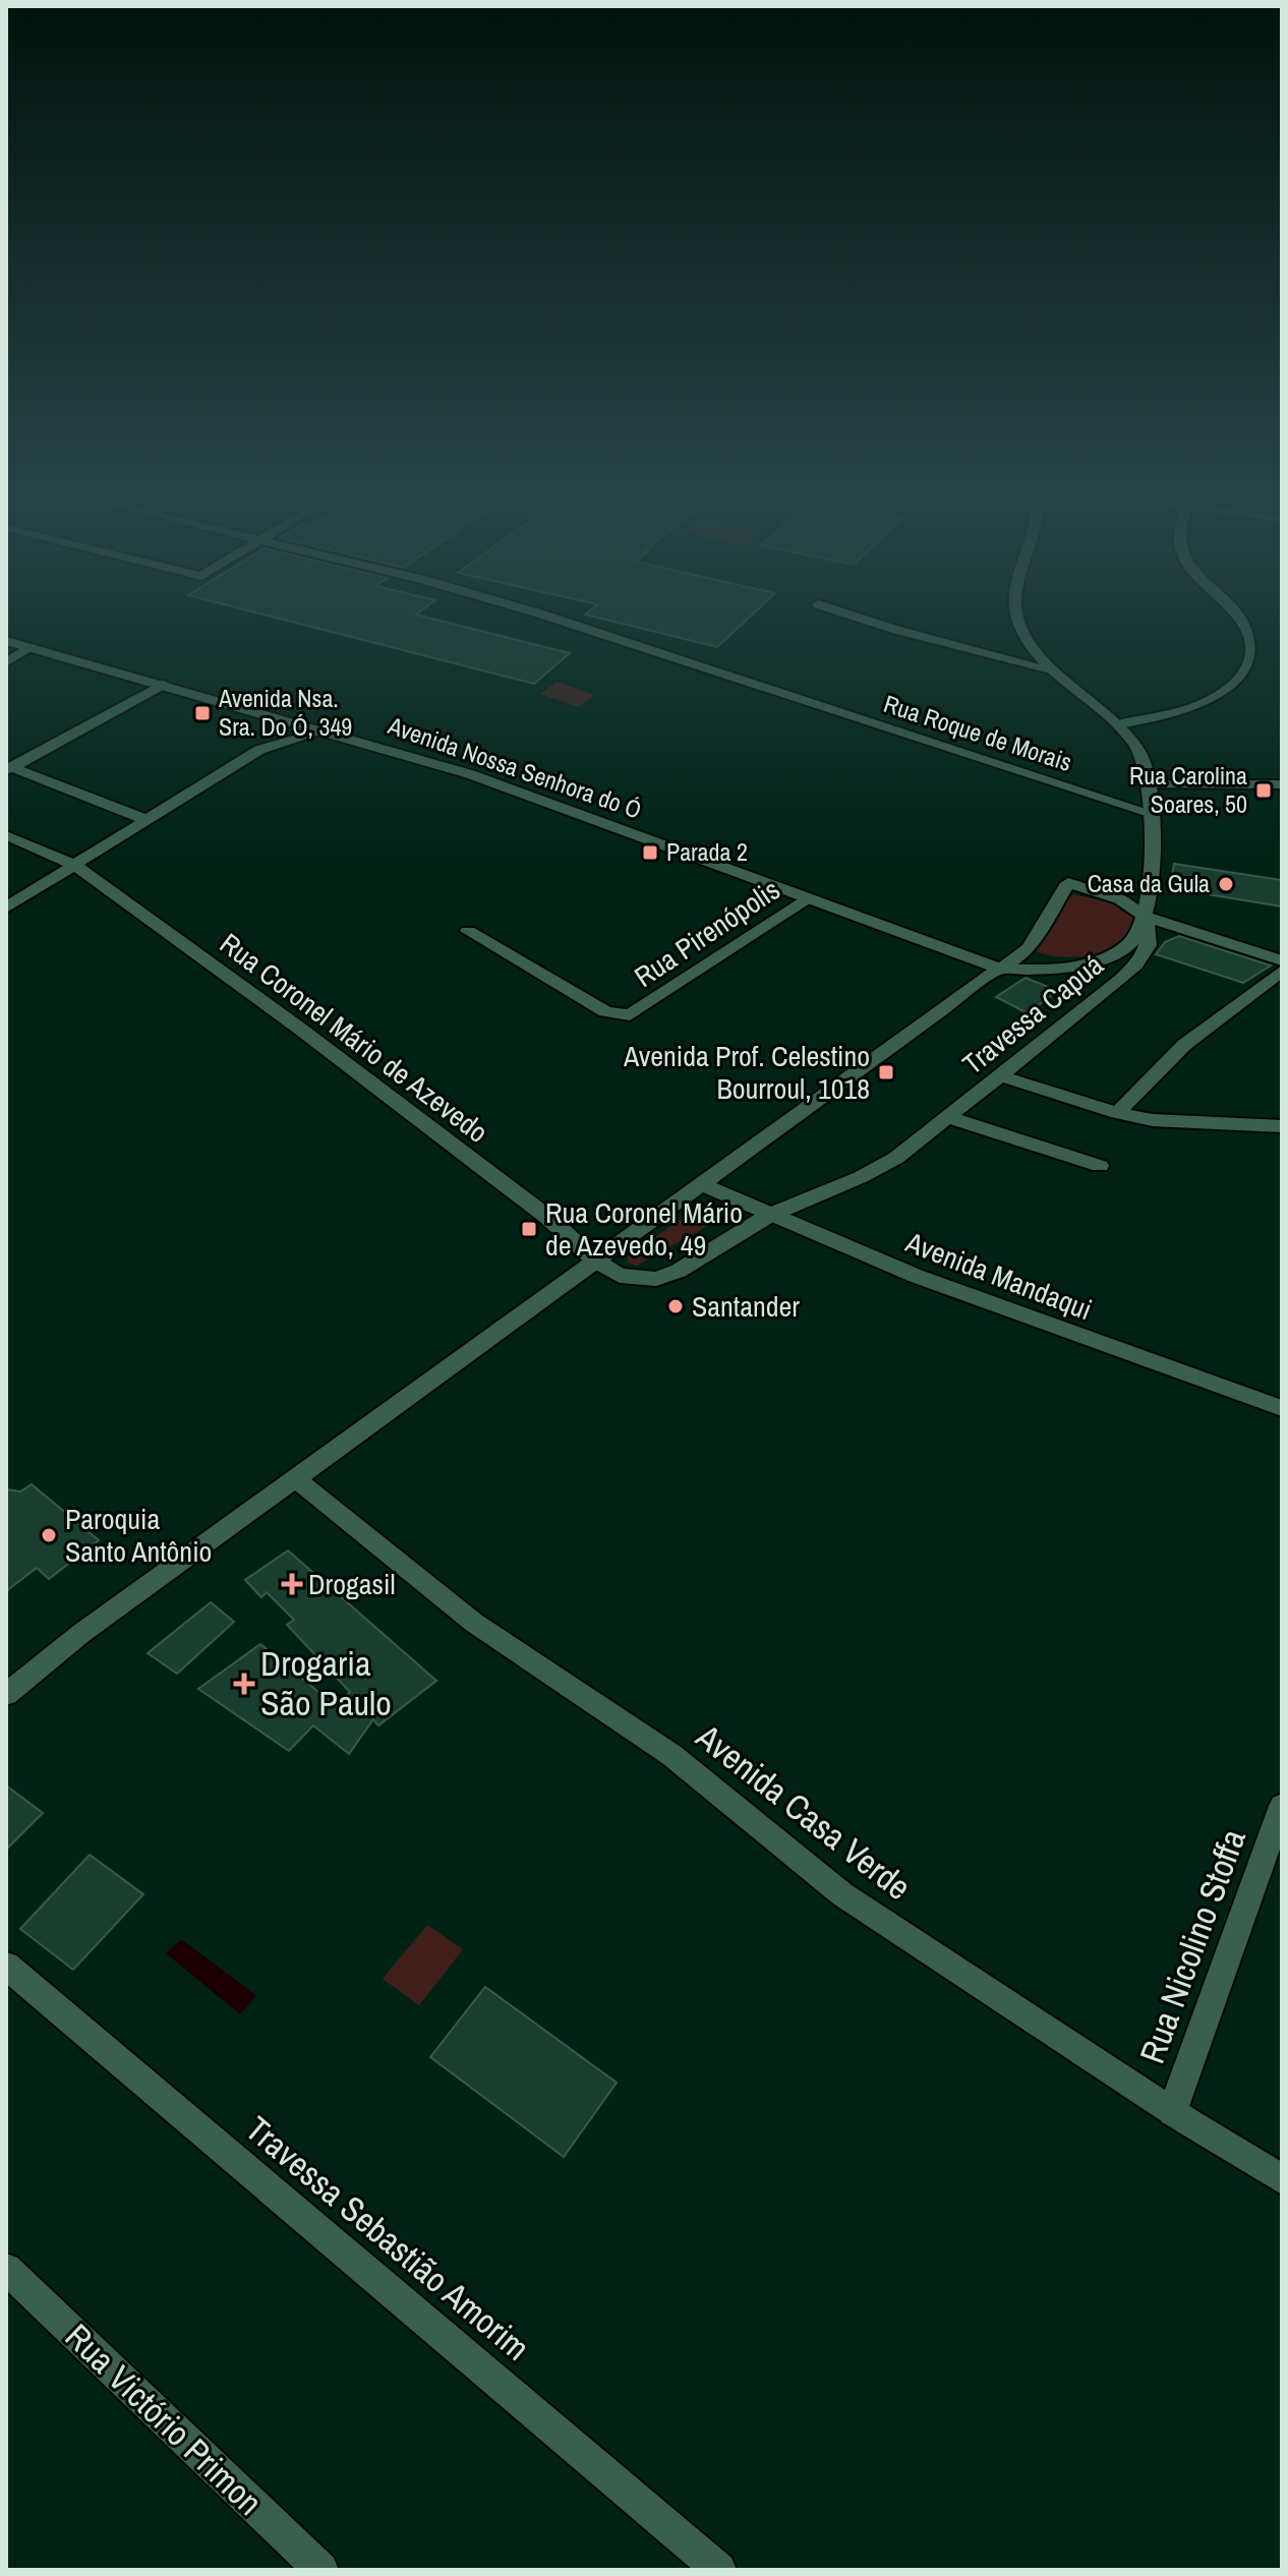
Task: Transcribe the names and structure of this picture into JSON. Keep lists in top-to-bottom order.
{
  "streets": {
    "street": [
      "Rua Roque de Morais",
      "Avenida Nossa Senhora do Ó",
      "Rua Pirenópolis",
      "Travessa Capuá",
      "Rua Coronel Mário de Azevedo",
      "Avenida Mandaqui",
      "Avenida Casa Verde",
      "Rua Nicolino Stoffa",
      "Travessa Sebastião Amorim",
      "Rua Victório Primon"
    ]
  },
  "crossings": [
    ["Avenida Nossa Senhora do Ó", "Rua Pirenópolis"],
    ["Avenida Nossa Senhora do Ó", "Travessa Capuá"],
    ["Travessa Capuá", "Rua Coronel Mário de Azevedo"],
    ["Travessa Capuá", "Avenida Mandaqui"],
    ["Rua Coronel Mário de Azevedo", "Avenida Mandaqui"],
    ["Avenida Casa Verde", "Rua Nicolino Stoffa"]
  ],
  "places": {
    "transit": [
      "Avenida Nsa. Sra. Do Ó, 349",
      "Rua Carolina Soares, 50",
      "Parada 2",
      "Avenida Prof. Celestino Bourroul, 1018",
      "Rua Coronel Mário de Azevedo, 49"
    ],
    "other": ["Casa da Gula", "Santander", "Paroquia Santo Antônio"],
    "health": ["Drogasil", "Drogaria São Paulo"]
  }
}
